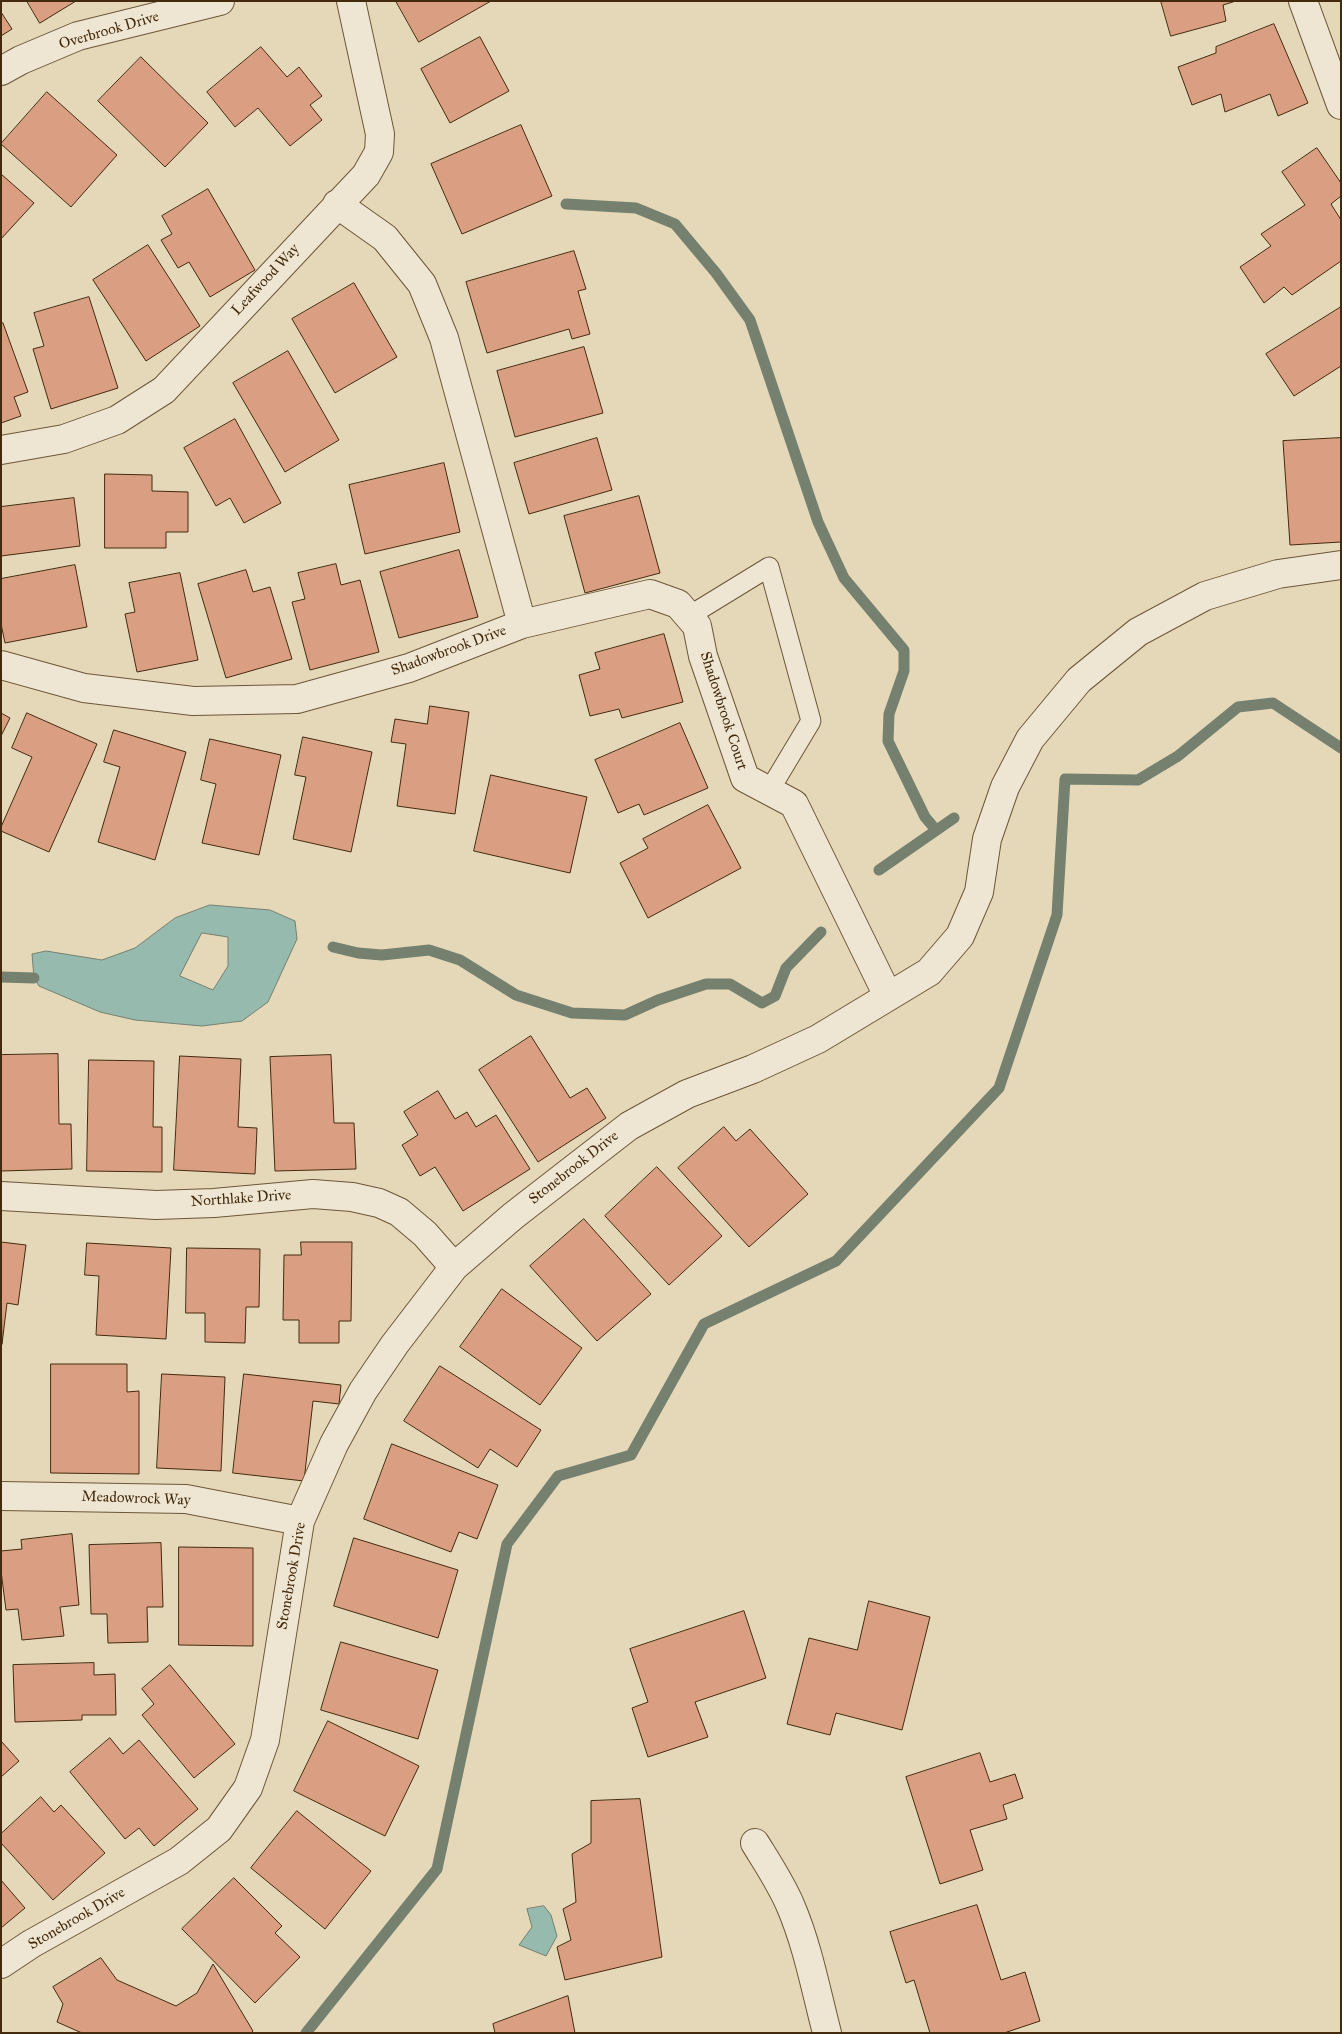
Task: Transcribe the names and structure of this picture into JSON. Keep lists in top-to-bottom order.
{
  "streets": {
    "street": [
      "Overbrook Drive",
      "Leafwood Way",
      "Shadowbrook Drive",
      "Shadowbrook Court",
      "Stonebrook Drive",
      "Northlake Drive",
      "Meadowrock Way"
    ]
  },
  "crossings": [
    ["Leafwood Way", "Shadowbrook Drive"],
    ["Shadowbrook Drive", "Shadowbrook Court"],
    ["Shadowbrook Court", "Stonebrook Drive"],
    ["Stonebrook Drive", "Northlake Drive"],
    ["Stonebrook Drive", "Meadowrock Way"]
  ]
}
